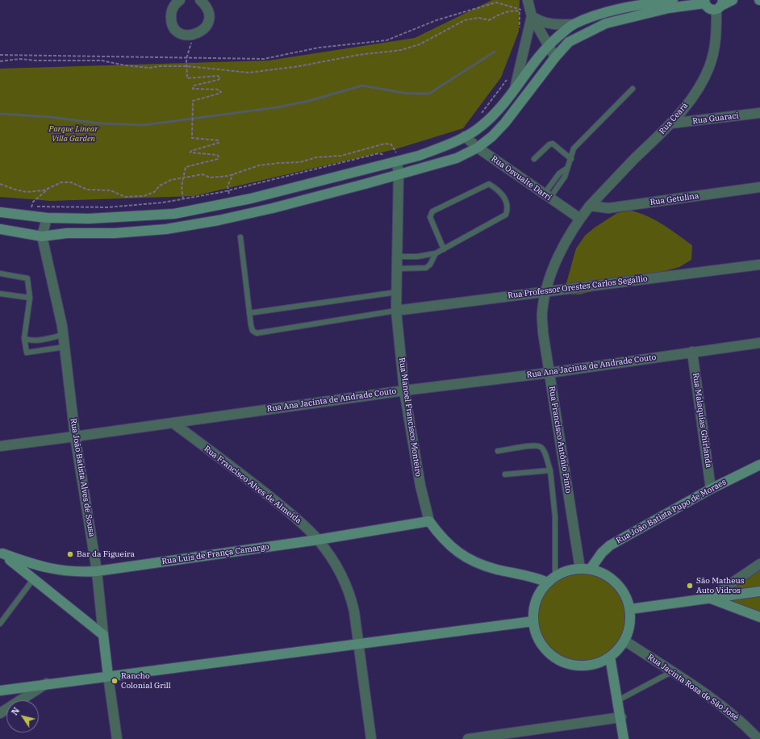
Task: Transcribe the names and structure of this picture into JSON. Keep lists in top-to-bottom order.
{
  "streets": {
    "street": [
      "Rua Ceará",
      "Rua Guaraci",
      "Rua Osvualte Darri",
      "Rua Getulina",
      "Rua Professor Orestes Carlos Segallio",
      "Rua Ana Jacinta de Andrade Couto",
      "Rua Manoel Francisco Monteiro",
      "Rua Malaquias Ghirlanda",
      "Rua Francisco Antônio Pinto",
      "Rua João Batista Alves de Sousa",
      "Rua Francisco Alves de Almeida",
      "Rua João Batista Pupo de Moraes",
      "Rua Luis de França Camargo",
      "Rua Jacinta Rosa de São José"
    ]
  },
  "crossings": [
    ["Rua Ceará", "Rua Guaraci"],
    ["Rua Ceará", "Rua Getulina"],
    ["Rua Ceará", "Rua Francisco Antônio Pinto"],
    ["Rua Osvualte Darri", "Rua Francisco Antônio Pinto"],
    ["Rua Getulina", "Rua Francisco Antônio Pinto"],
    ["Rua Professor Orestes Carlos Segallio", "Rua Manoel Francisco Monteiro"],
    ["Rua Professor Orestes Carlos Segallio", "Rua Francisco Antônio Pinto"],
    ["Rua Ana Jacinta de Andrade Couto", "Rua Manoel Francisco Monteiro"],
    ["Rua Ana Jacinta de Andrade Couto", "Rua Malaquias Ghirlanda"],
    ["Rua Ana Jacinta de Andrade Couto", "Rua Francisco Antônio Pinto"],
    ["Rua Ana Jacinta de Andrade Couto", "Rua João Batista Alves de Sousa"],
    ["Rua Ana Jacinta de Andrade Couto", "Rua Francisco Alves de Almeida"],
    ["Rua Manoel Francisco Monteiro", "Rua Francisco Antônio Pinto"],
    ["Rua Manoel Francisco Monteiro", "Rua João Batista Pupo de Moraes"],
    ["Rua Manoel Francisco Monteiro", "Rua Luis de França Camargo"],
    ["Rua Manoel Francisco Monteiro", "Rua Jacinta Rosa de São José"],
    ["Rua Malaquias Ghirlanda", "Rua João Batista Pupo de Moraes"],
    ["Rua Francisco Antônio Pinto", "Rua João Batista Pupo de Moraes"],
    ["Rua Francisco Antônio Pinto", "Rua Jacinta Rosa de São José"],
    ["Rua João Batista Alves de Sousa", "Rua Luis de França Camargo"],
    ["Rua Francisco Alves de Almeida", "Rua Luis de França Camargo"],
    ["Rua João Batista Pupo de Moraes", "Rua Jacinta Rosa de São José"]
  ],
  "parks": ["Parque Linear Villa Garden"],
  "places": ["Bar da Figueira", "São Matheus Auto Vidros", "Rancho Colonial Grill"],
  "north": "top left"
}
